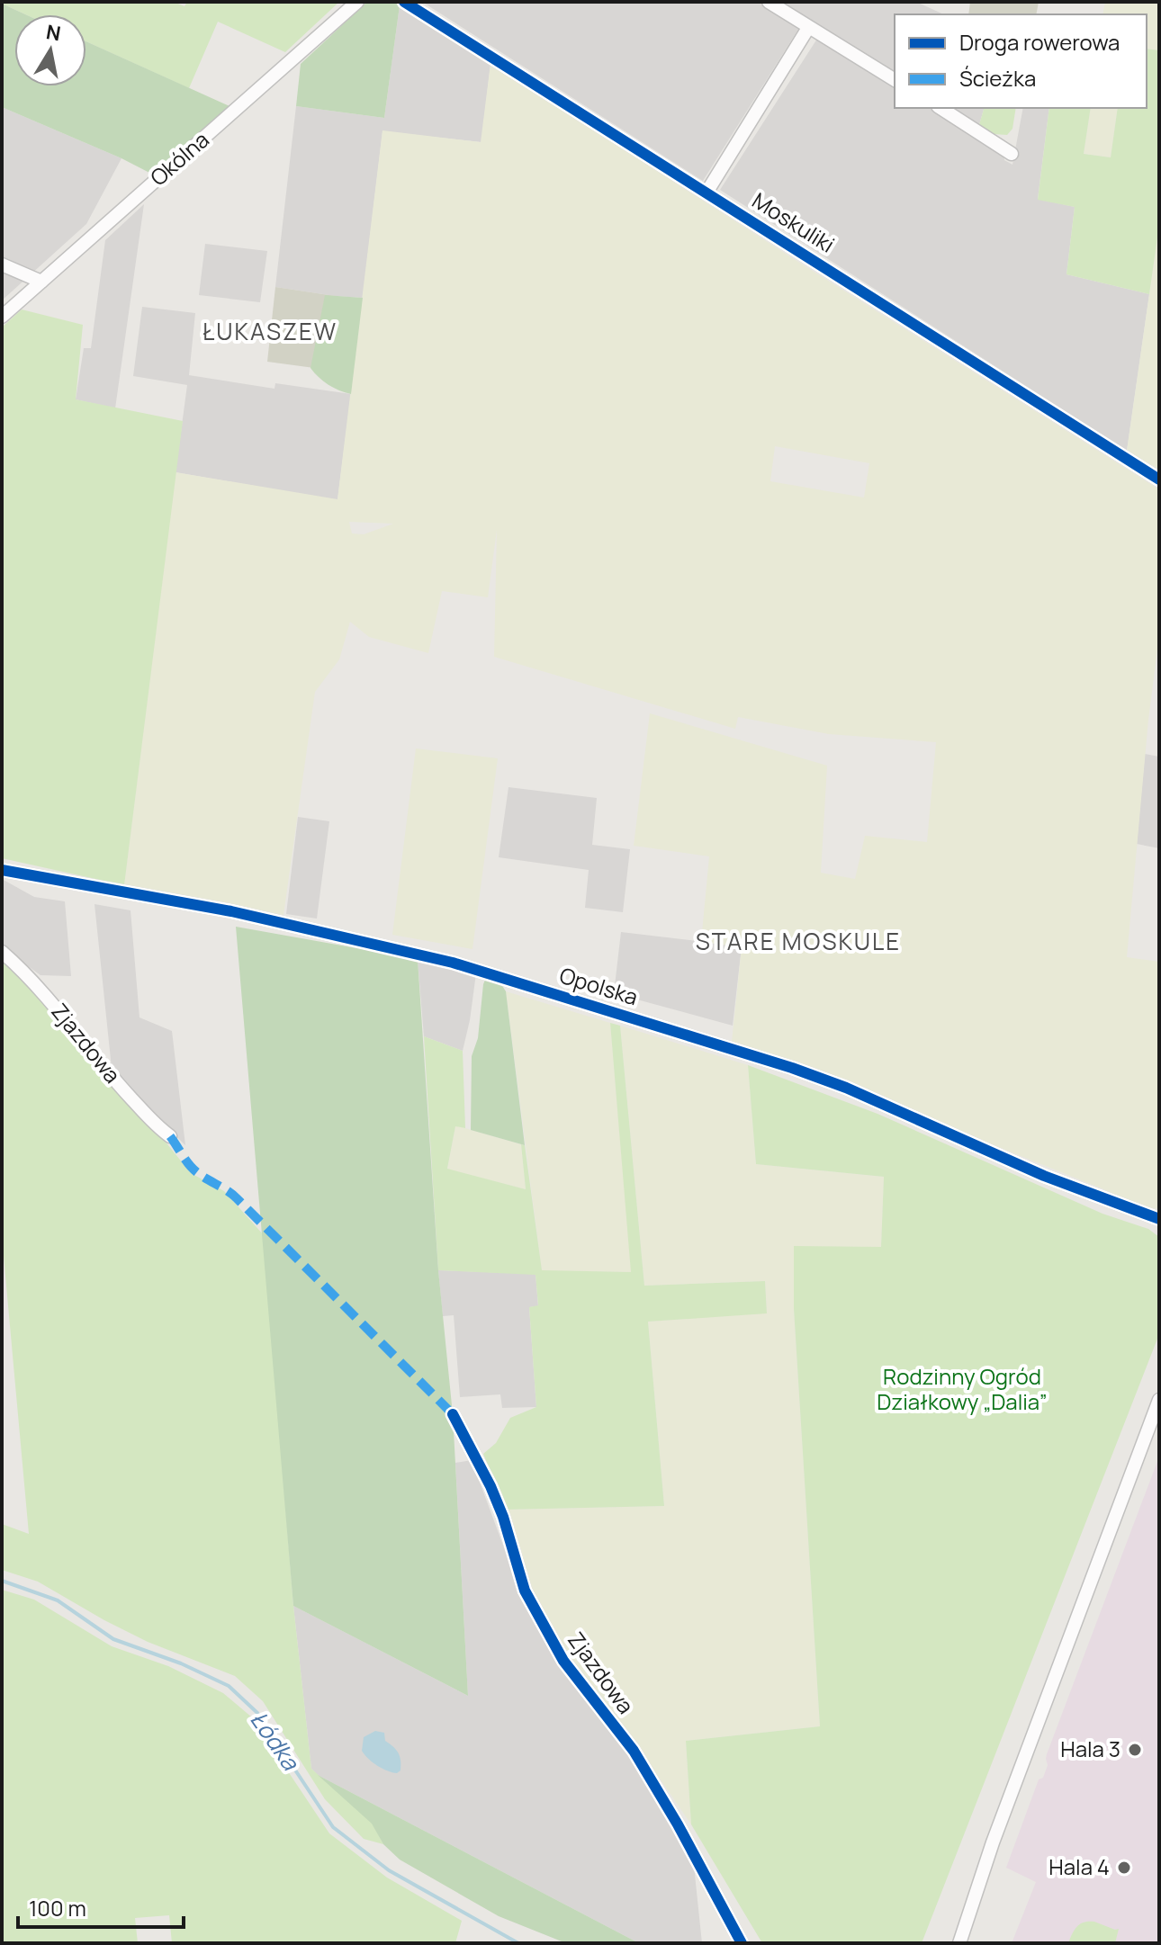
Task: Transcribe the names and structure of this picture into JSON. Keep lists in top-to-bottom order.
{
  "streets": {
    "street": [
      "Okólna",
      "Moskuliki",
      "Opolska",
      "Zjazdowa"
    ]
  },
  "districts": ["ŁUKASZEW", "STARE MOSKULE"],
  "water": ["Łódka"],
  "parks": ["Rodzinny Ogród Działkowy „Dalia”"],
  "places": ["Hala 3", "Hala 4"],
  "legend": ["Droga rowerowa", "Ścieżka"],
  "scale_bar": "100 m",
  "north": "top"
}
